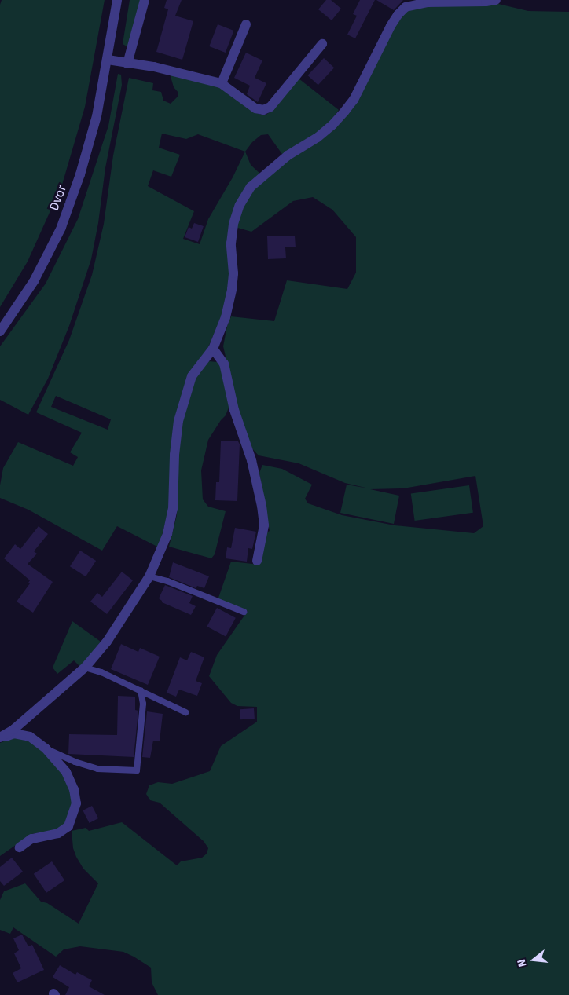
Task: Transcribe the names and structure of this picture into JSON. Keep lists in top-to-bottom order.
{
  "streets": {
    "street": ["Dvor"]
  },
  "north": "left"
}
